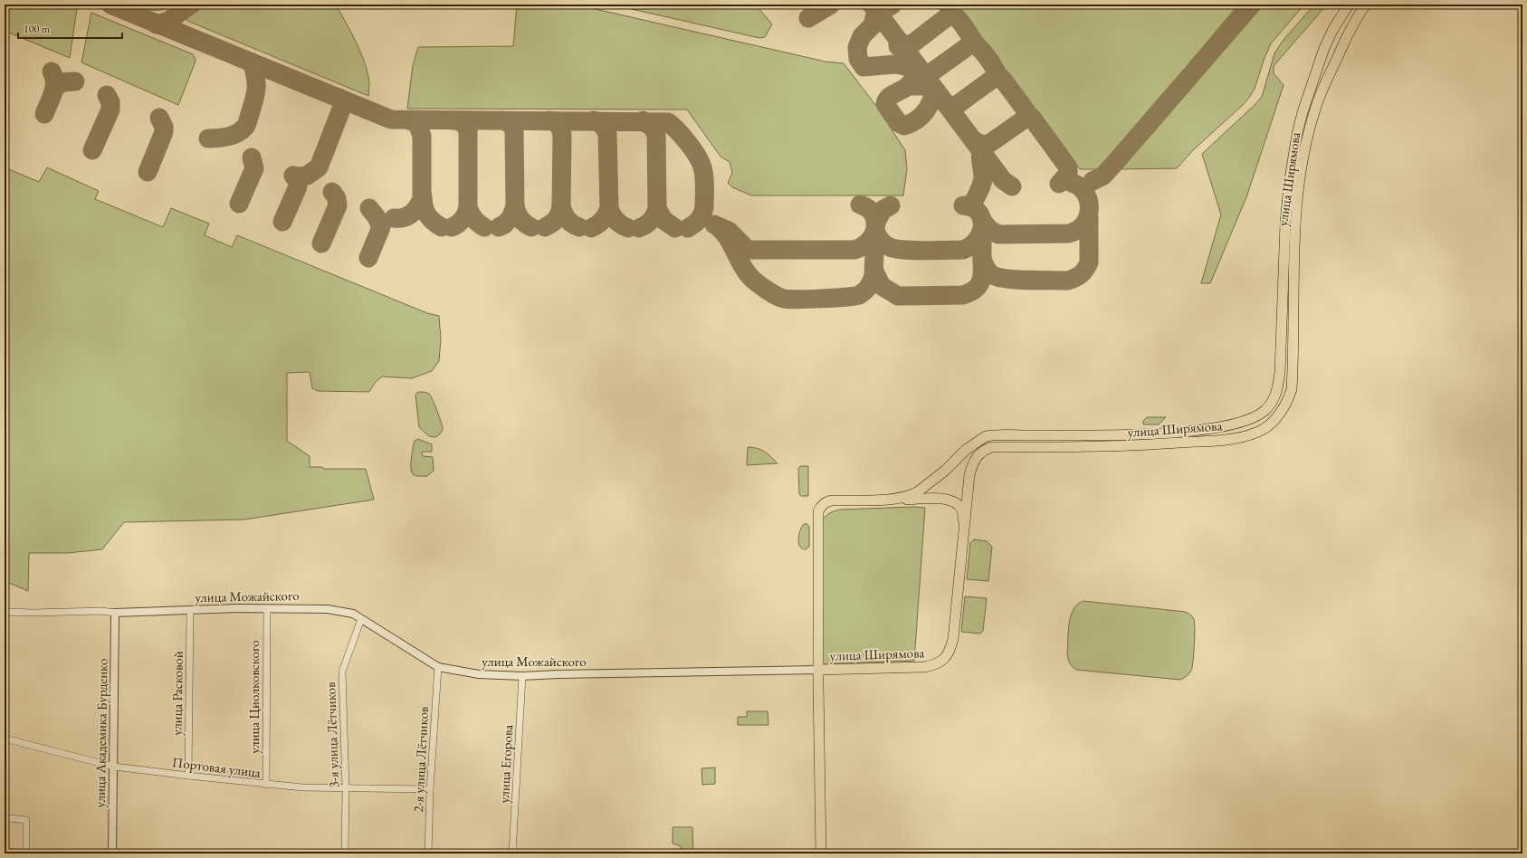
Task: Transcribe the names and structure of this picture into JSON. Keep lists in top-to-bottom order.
{
  "streets": {
    "main road": ["улица Ширямова"],
    "street": [
      "улица Можайского",
      "улица Расковой",
      "улица Циолковского",
      "улица Академика Бурденко",
      "3-я улица Лётчиков",
      "2-я улица Лётчиков",
      "улица Егорова",
      "Портовая улица"
    ]
  },
  "crossings": [
    ["улица Ширямова", "улица Можайского"],
    ["улица Можайского", "улица Расковой"],
    ["улица Можайского", "улица Циолковского"],
    ["улица Можайского", "улица Академика Бурденко"],
    ["улица Можайского", "3-я улица Лётчиков"],
    ["улица Можайского", "2-я улица Лётчиков"],
    ["улица Можайского", "улица Егорова"],
    ["улица Расковой", "Портовая улица"],
    ["улица Циолковского", "Портовая улица"],
    ["улица Академика Бурденко", "Портовая улица"],
    ["3-я улица Лётчиков", "Портовая улица"],
    ["2-я улица Лётчиков", "Портовая улица"]
  ],
  "scale_bar": "100 m"
}
